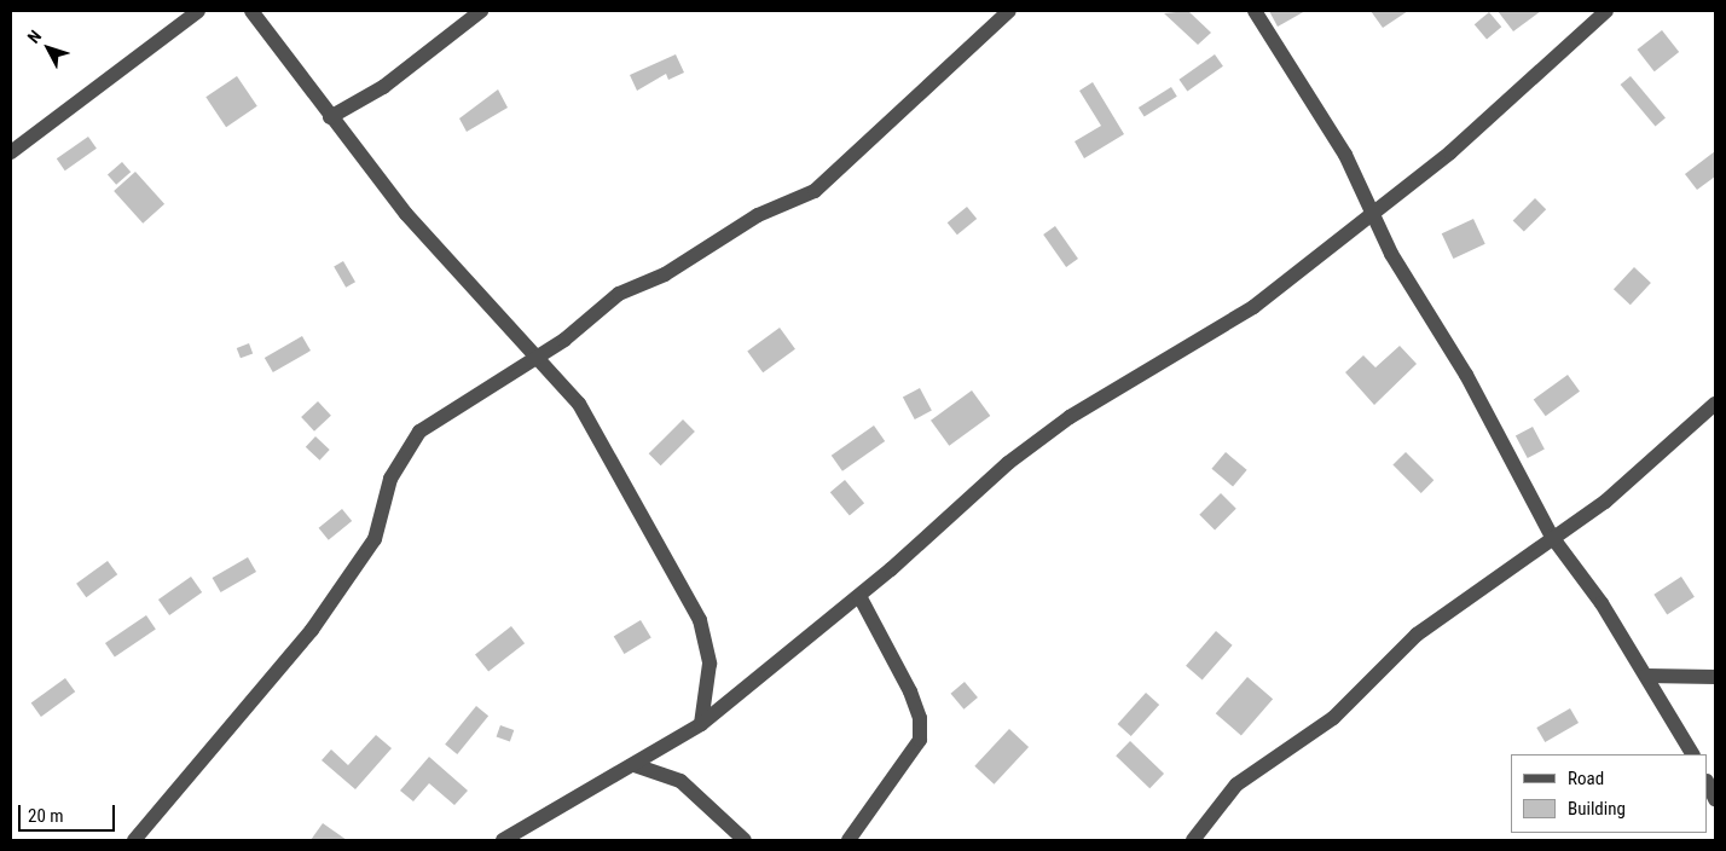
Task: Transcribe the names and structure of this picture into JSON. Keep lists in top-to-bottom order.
{
  "legend": ["Road", "Building"],
  "scale_bar": "20 m",
  "north": "top left"
}
